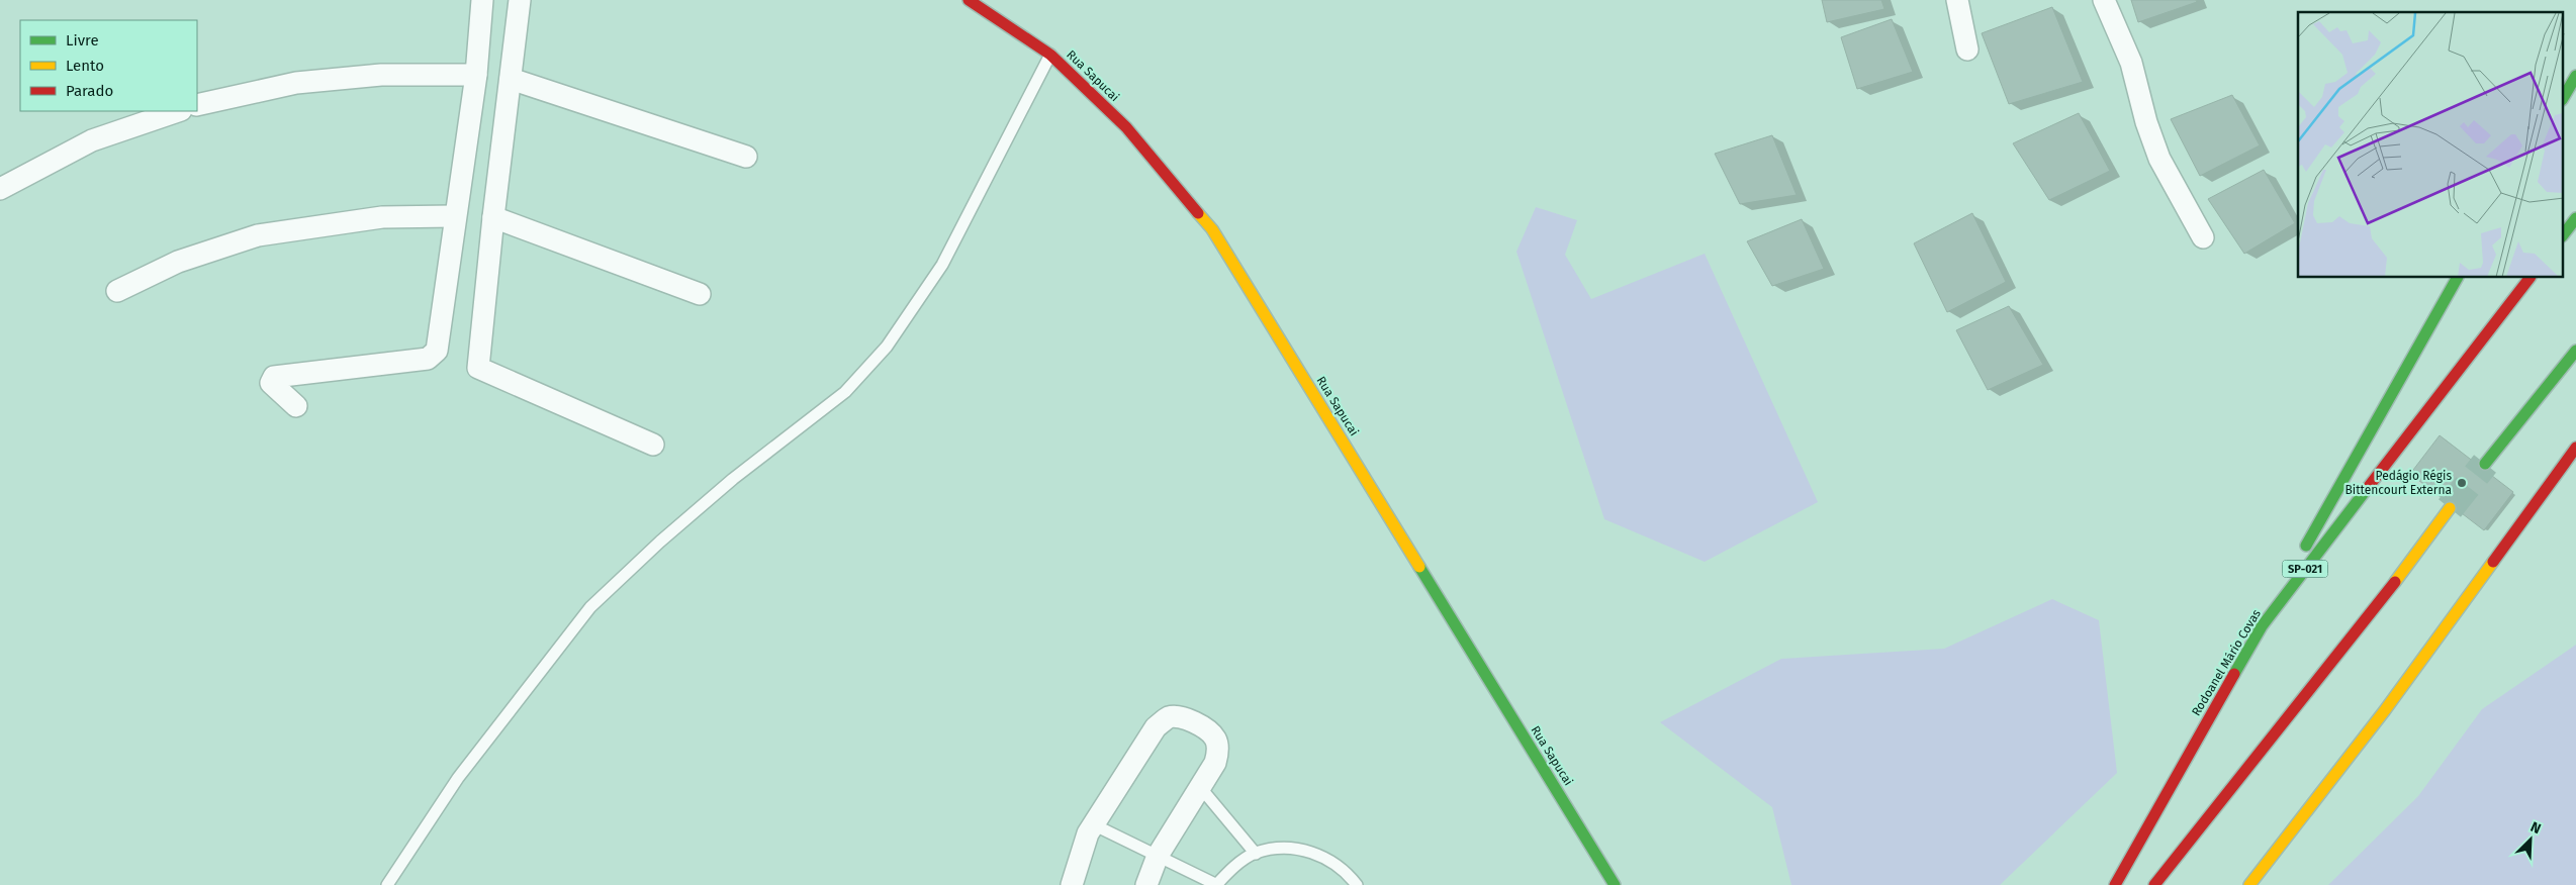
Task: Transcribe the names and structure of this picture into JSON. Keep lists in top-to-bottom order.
{
  "streets": {
    "main road": ["Rua Sapucai", "SP-021", "Rodoanel Mário Covas"]
  },
  "places": ["Pedágio Régis Bittencourt Externa"],
  "legend": ["Livre", "Lento", "Parado"],
  "north": "top right"
}
